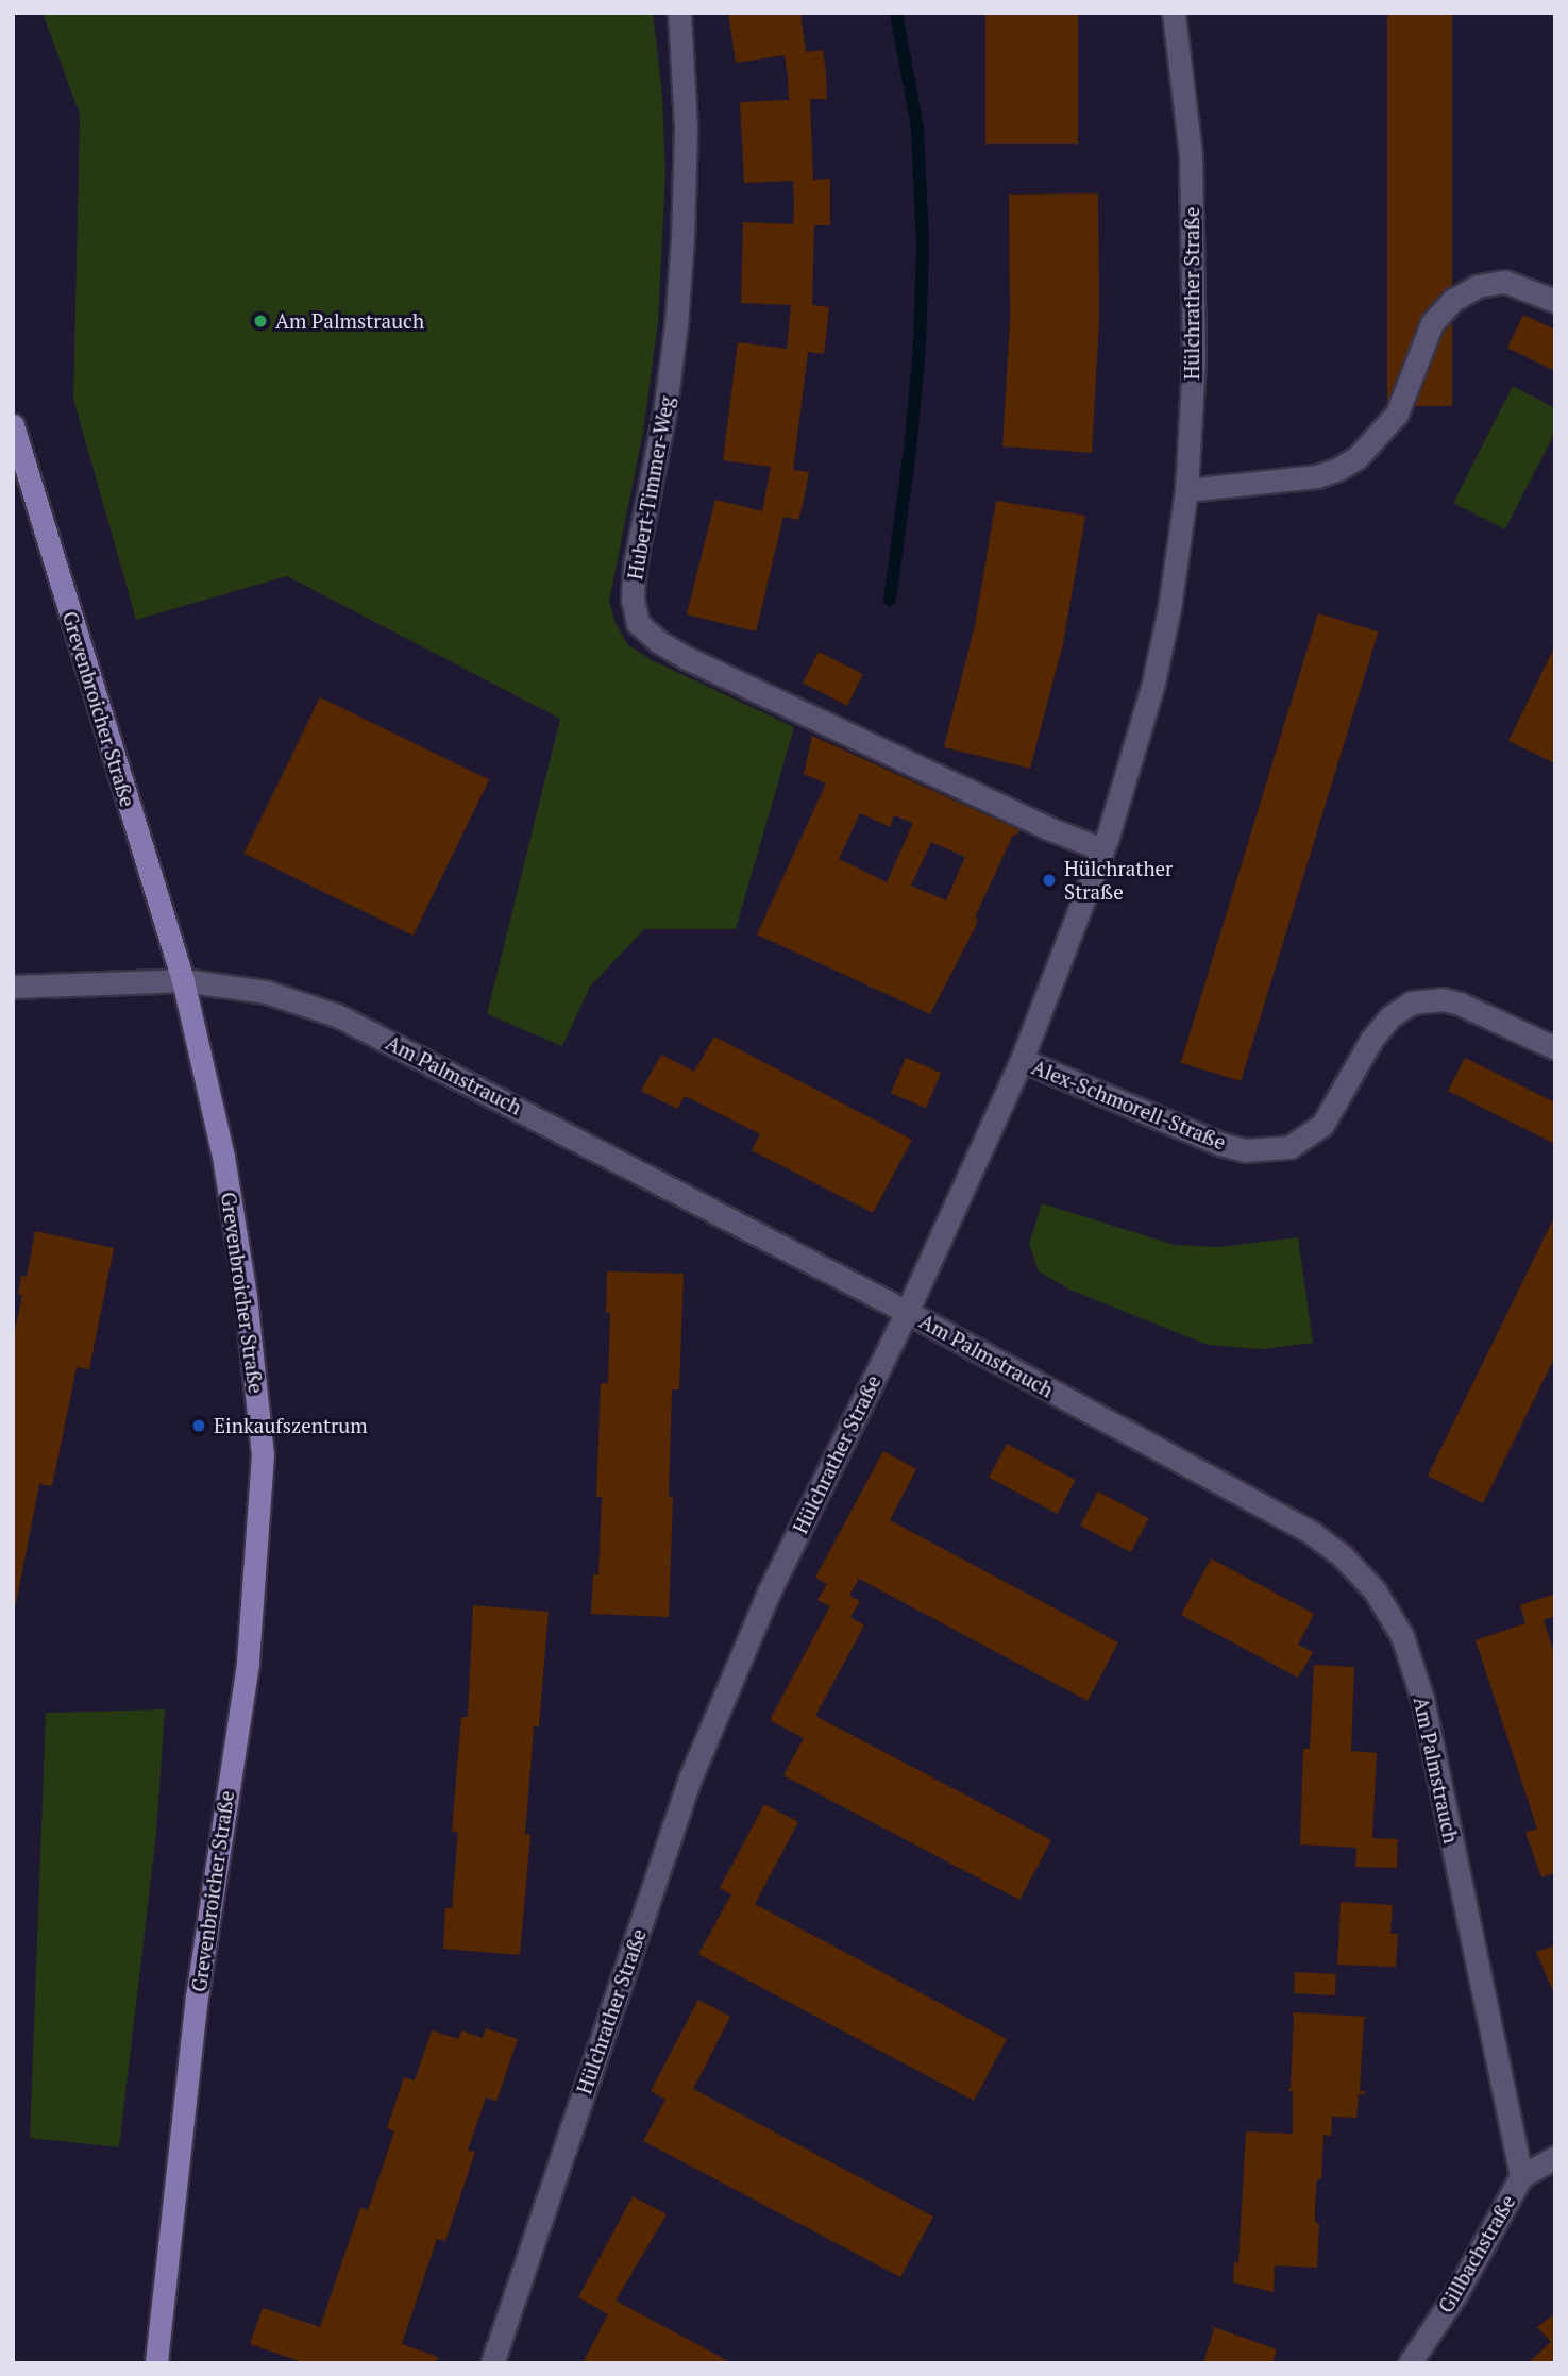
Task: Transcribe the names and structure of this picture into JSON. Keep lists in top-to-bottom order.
{
  "streets": {
    "main road": ["Grevenbroicher Straße"],
    "street": [
      "Hülchrather Straße",
      "Hubert-Timmer-Weg",
      "Am Palmstrauch",
      "Alex-Schmorell-Straße",
      "Gillbachstraße"
    ]
  },
  "crossings": [
    ["Hülchrather Straße", "Hubert-Timmer-Weg"],
    ["Hülchrather Straße", "Am Palmstrauch"],
    ["Hülchrather Straße", "Alex-Schmorell-Straße"],
    ["Grevenbroicher Straße", "Am Palmstrauch"],
    ["Am Palmstrauch", "Gillbachstraße"]
  ],
  "places": ["Am Palmstrauch", "Hülchrather Straße", "Einkaufszentrum"]
}
